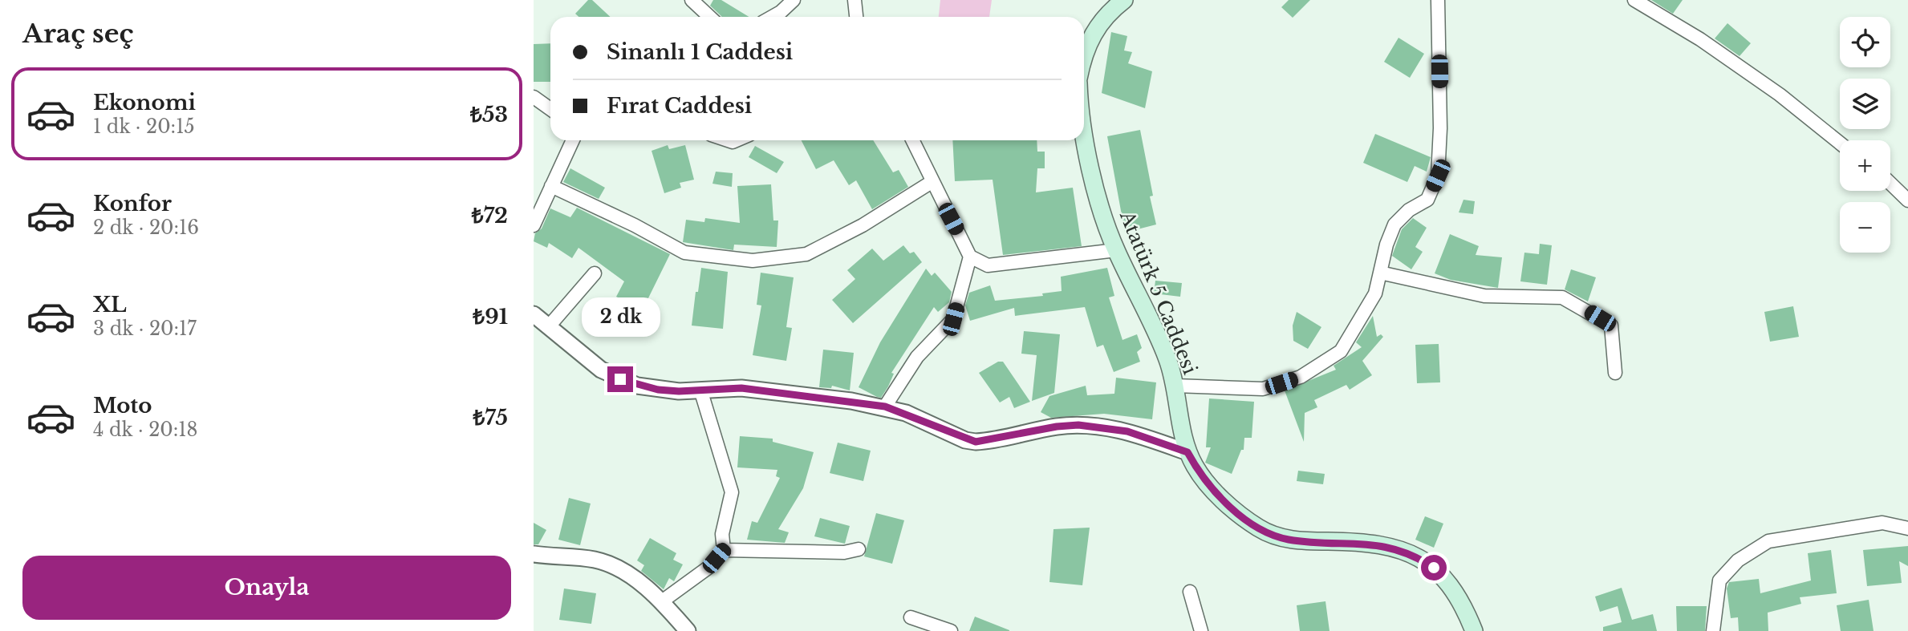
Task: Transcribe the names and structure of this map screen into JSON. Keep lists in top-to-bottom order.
{
  "streets": {
    "main road": ["Atatürk 5 Caddesi"]
  },
  "page": {
    "heading": "Araç seç",
    "map_buttons": ["+", "−"],
    "banner": ["Sinanlı 1 Caddesi", "Fırat Caddesi"],
    "list": [
      {
        "name": "Ekonomi",
        "note": "1 dk · 20:15",
        "value": "₺53"
      },
      {
        "name": "Konfor",
        "note": "2 dk · 20:16",
        "value": "₺72"
      },
      {
        "name": "XL",
        "note": "3 dk · 20:17",
        "value": "₺91"
      },
      {
        "name": "Moto",
        "note": "4 dk · 20:18",
        "value": "₺75"
      }
    ],
    "bubble": "2 dk",
    "buttons": "Onayla"
  }
}
